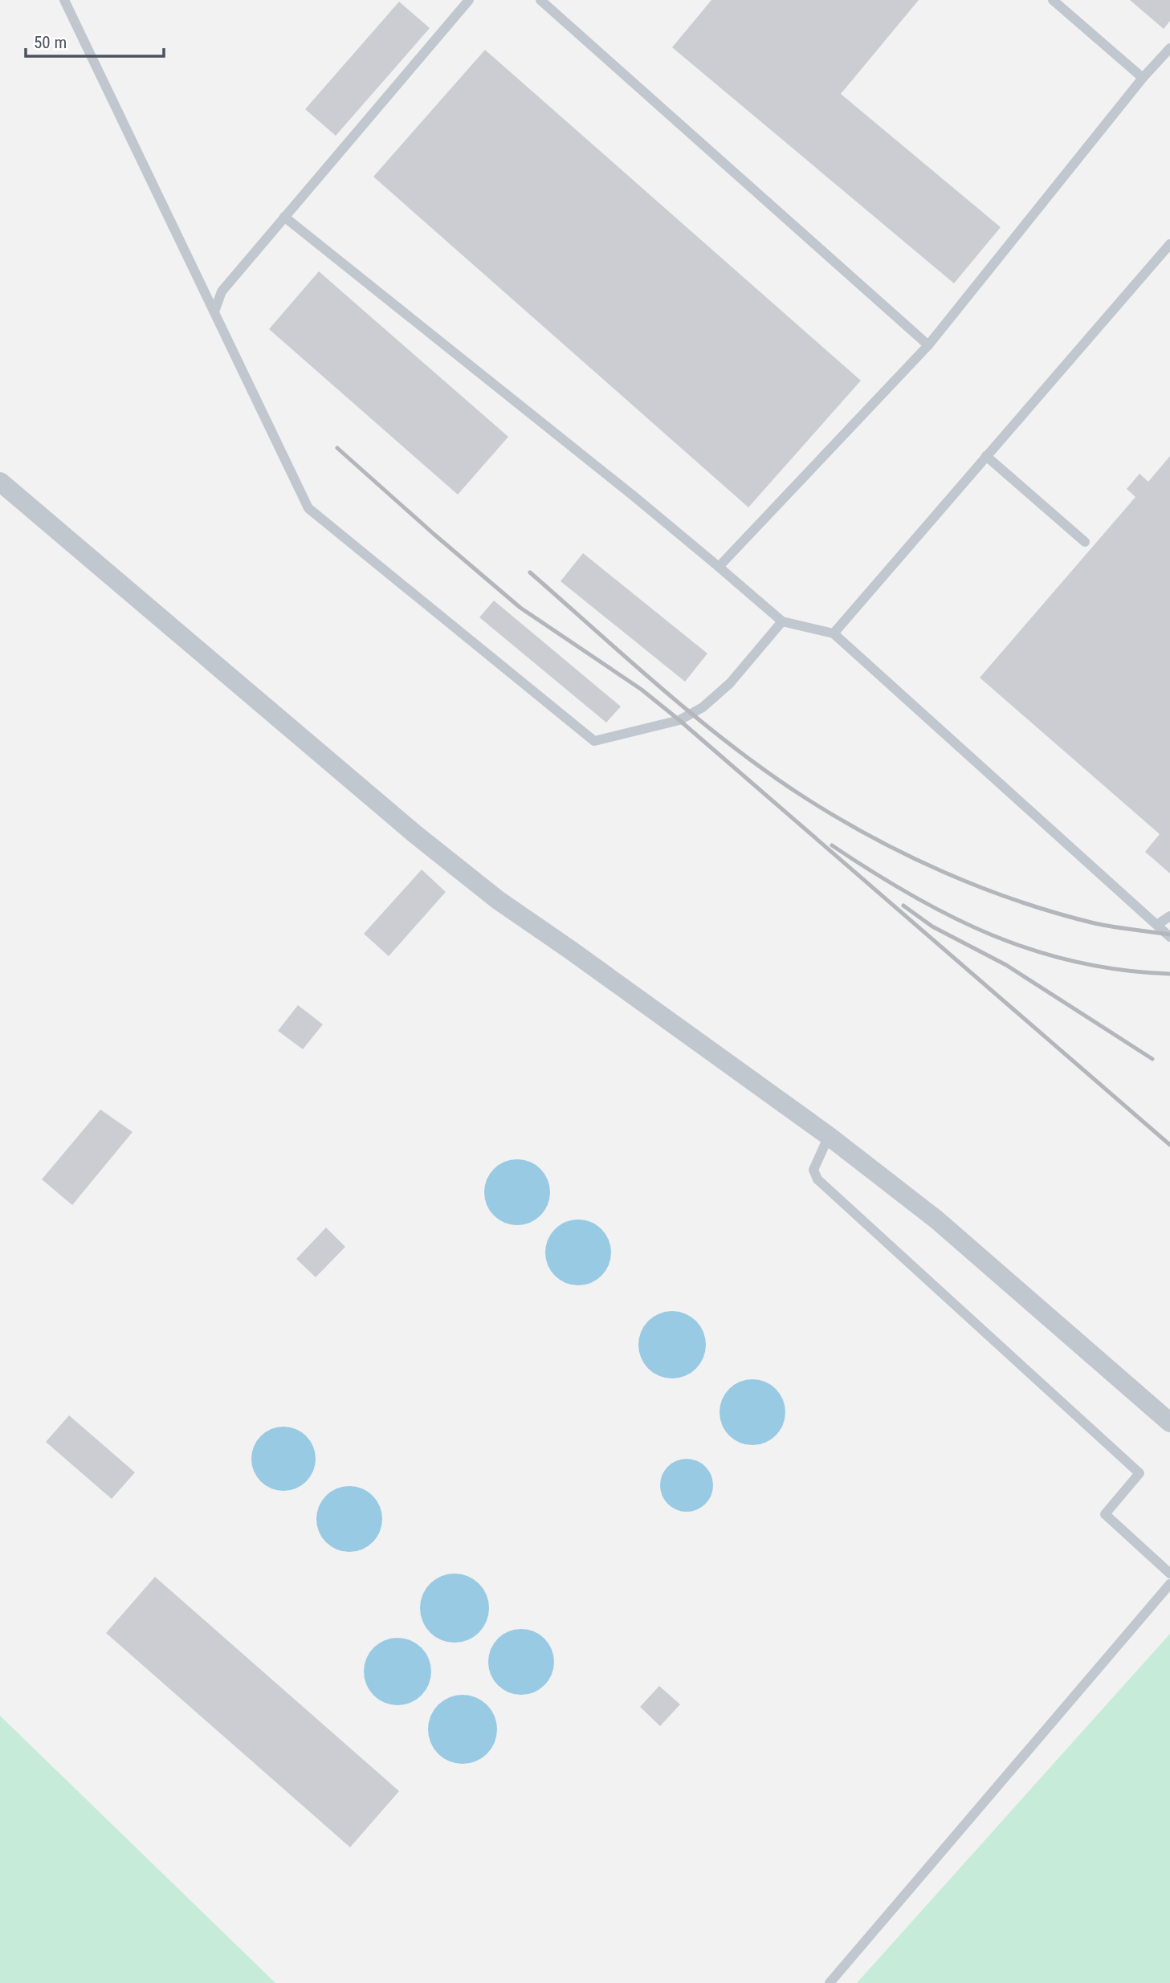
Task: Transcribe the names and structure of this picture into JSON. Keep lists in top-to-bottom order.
{
  "scale_bar": "50 m"
}
